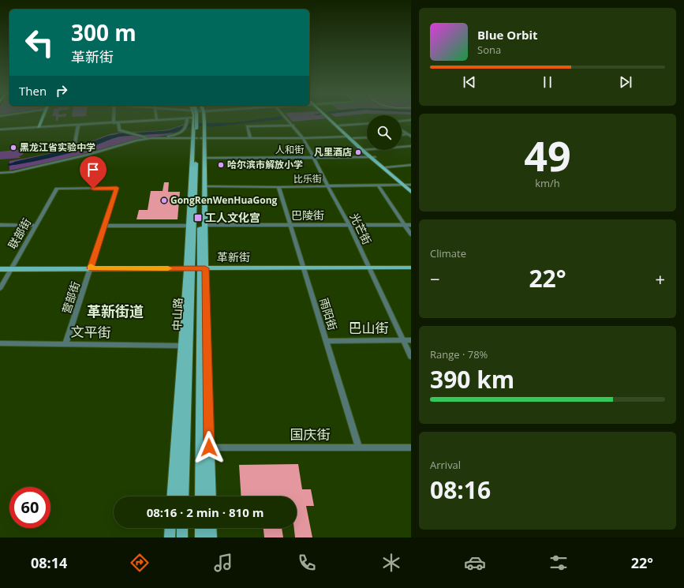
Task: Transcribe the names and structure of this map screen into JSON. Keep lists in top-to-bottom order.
{
  "streets": {
    "main road": ["革新街", "中山路"],
    "street": [
      "人和街",
      "比乐街",
      "巴陵街",
      "光芒街",
      "联部街",
      "营部街",
      "雨阳街",
      "巴山街",
      "文平街",
      "国庆街"
    ]
  },
  "crossings": [
    ["人和街", "光芒街"],
    ["比乐街", "光芒街"],
    ["比乐街", "雨阳街"],
    ["巴陵街", "光芒街"],
    ["巴陵街", "雨阳街"],
    ["光芒街", "革新街"],
    ["光芒街", "巴山街"],
    ["联部街", "革新街"],
    ["联部街", "营部街"],
    ["革新街", "营部街"],
    ["革新街", "中山路"],
    ["革新街", "雨阳街"],
    ["营部街", "文平街"],
    ["雨阳街", "巴山街"],
    ["雨阳街", "国庆街"]
  ],
  "districts": ["革新街道"],
  "places": {
    "other": [
      "黑龙江省实验中学",
      "凡里酒店",
      "哈尔滨市解放小学",
      "GongRenWenHuaGong"
    ],
    "transit": ["工人文化宫"]
  },
  "page": {
    "turn": ["300 m", "革新街"],
    "song": ["Blue Orbit", "Sona"],
    "then": "Then",
    "tile": [
      ["49", "km/h"],
      "Climate",
      ["Range · 78%", "390 km"],
      ["Arrival", "08:16"]
    ],
    "heat": ["−", "22°", "+"],
    "limit": "60",
    "trip": "08:16 · 2 min · 810 m",
    "tabs": ["08:14", "22°"]
  }
}
